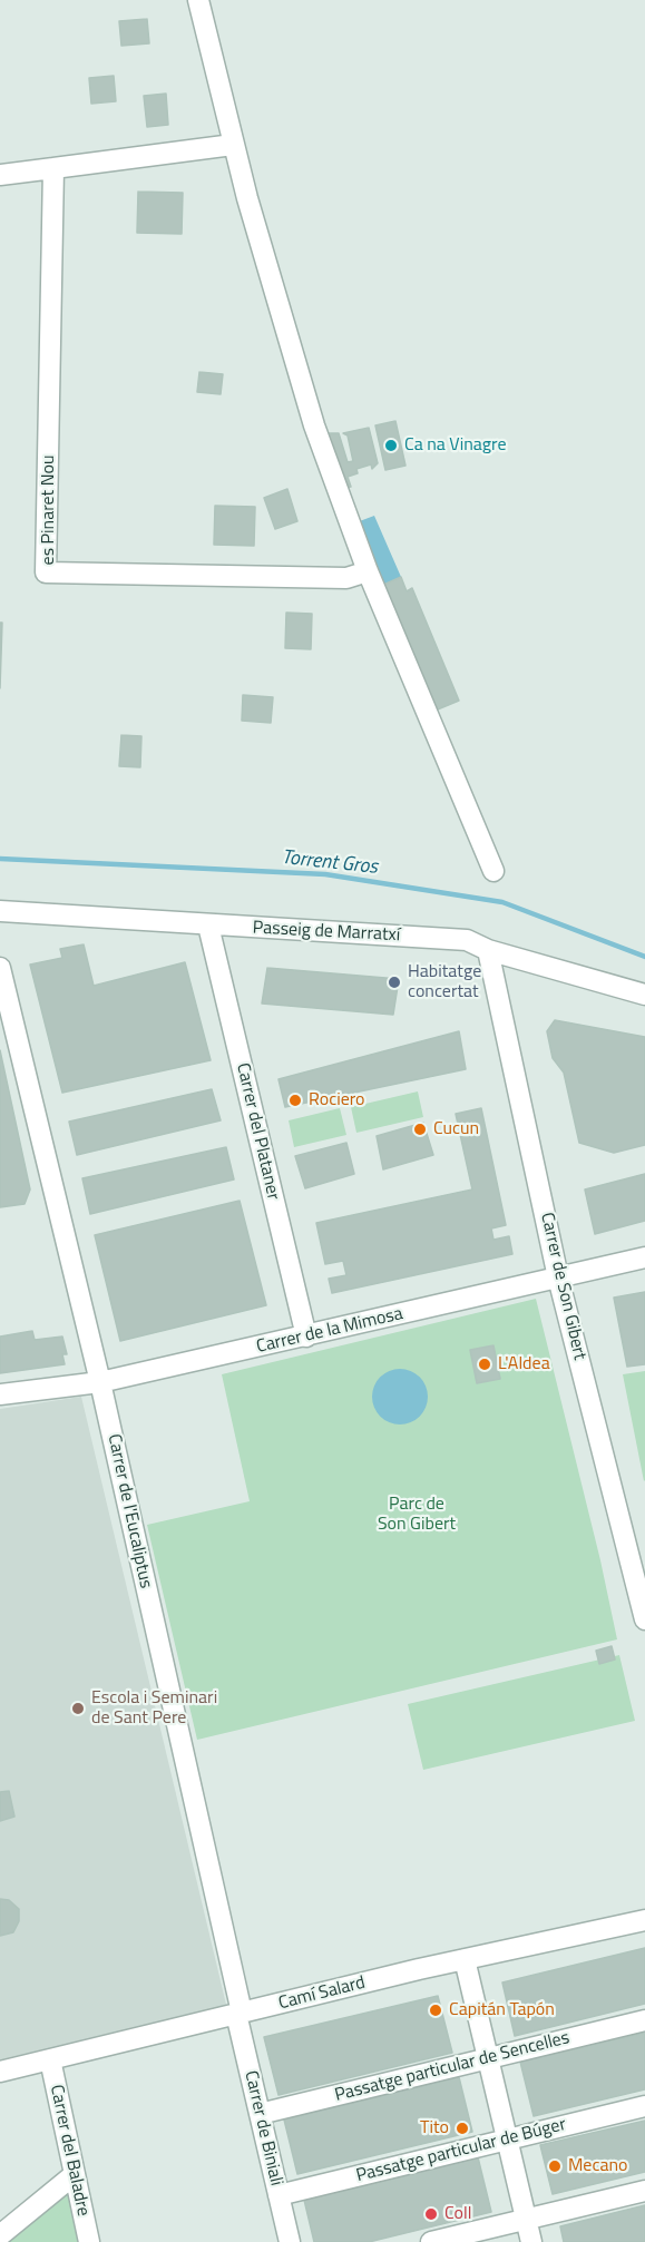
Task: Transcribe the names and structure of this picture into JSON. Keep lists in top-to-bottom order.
{
  "streets": {
    "street": [
      "es Pinaret Nou",
      "Passeig de Marratxí",
      "Carrer del Plataner",
      "Carrer de Son Gibert",
      "Carrer de la Mimosa",
      "Carrer de l'Eucaliptus",
      "Camí Salard",
      "Passatge particular de Sencelles",
      "Carrer de Biniali",
      "Carrer del Baladre",
      "Passatge particular de Búger"
    ]
  },
  "crossings": [
    ["Passeig de Marratxí", "Carrer del Plataner"],
    ["Passeig de Marratxí", "Carrer de Son Gibert"],
    ["Carrer del Plataner", "Carrer de la Mimosa"],
    ["Carrer de Son Gibert", "Carrer de la Mimosa"],
    ["Carrer de la Mimosa", "Carrer de l'Eucaliptus"],
    ["Carrer de l'Eucaliptus", "Camí Salard"],
    ["Carrer de l'Eucaliptus", "Carrer de Biniali"],
    ["Camí Salard", "Carrer de Biniali"],
    ["Camí Salard", "Carrer del Baladre"],
    ["Passatge particular de Sencelles", "Carrer de Biniali"],
    ["Carrer de Biniali", "Passatge particular de Búger"]
  ],
  "water": ["Torrent Gros"],
  "parks": ["Parc de Son Gibert"],
  "places": [
    "Ca na Vinagre",
    "Habitatge concertat",
    "Rociero",
    "Cucun",
    "L'Aldea",
    "Escola i Seminari de Sant Pere",
    "Capitán Tapón",
    "Tito",
    "Mecano",
    "Coll"
  ]
}
